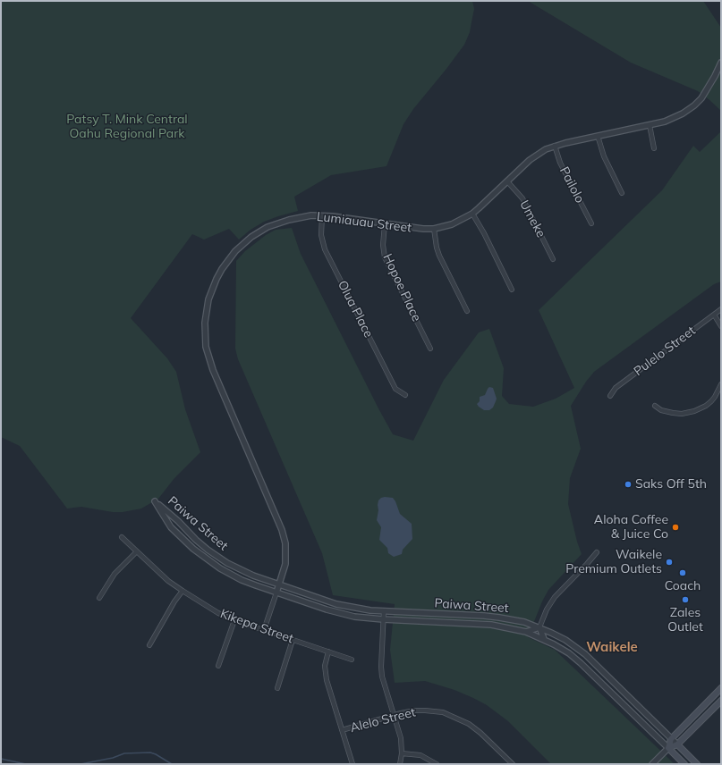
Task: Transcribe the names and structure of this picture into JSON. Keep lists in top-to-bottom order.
{
  "streets": {
    "main road": ["Paiwa Street"],
    "street": [
      "Pailolo",
      "Umeke",
      "Lumiauau Street",
      "Hopoe Place",
      "Olua Place",
      "Pulelo Street",
      "Kikepa Street",
      "Alelo Street"
    ]
  },
  "crossings": [
    ["Pailolo", "Lumiauau Street"],
    ["Umeke", "Lumiauau Street"],
    ["Lumiauau Street", "Hopoe Place"],
    ["Lumiauau Street", "Olua Place"],
    ["Lumiauau Street", "Paiwa Street"],
    ["Lumiauau Street", "Kikepa Street"]
  ],
  "districts": ["Waikele"],
  "parks": ["Patsy T. Mink Central Oahu Regional Park"],
  "places": [
    "Saks Off 5th",
    "Aloha Coffee & Juice Co",
    "Waikele Premium Outlets",
    "Coach",
    "Zales Outlet"
  ]
}
